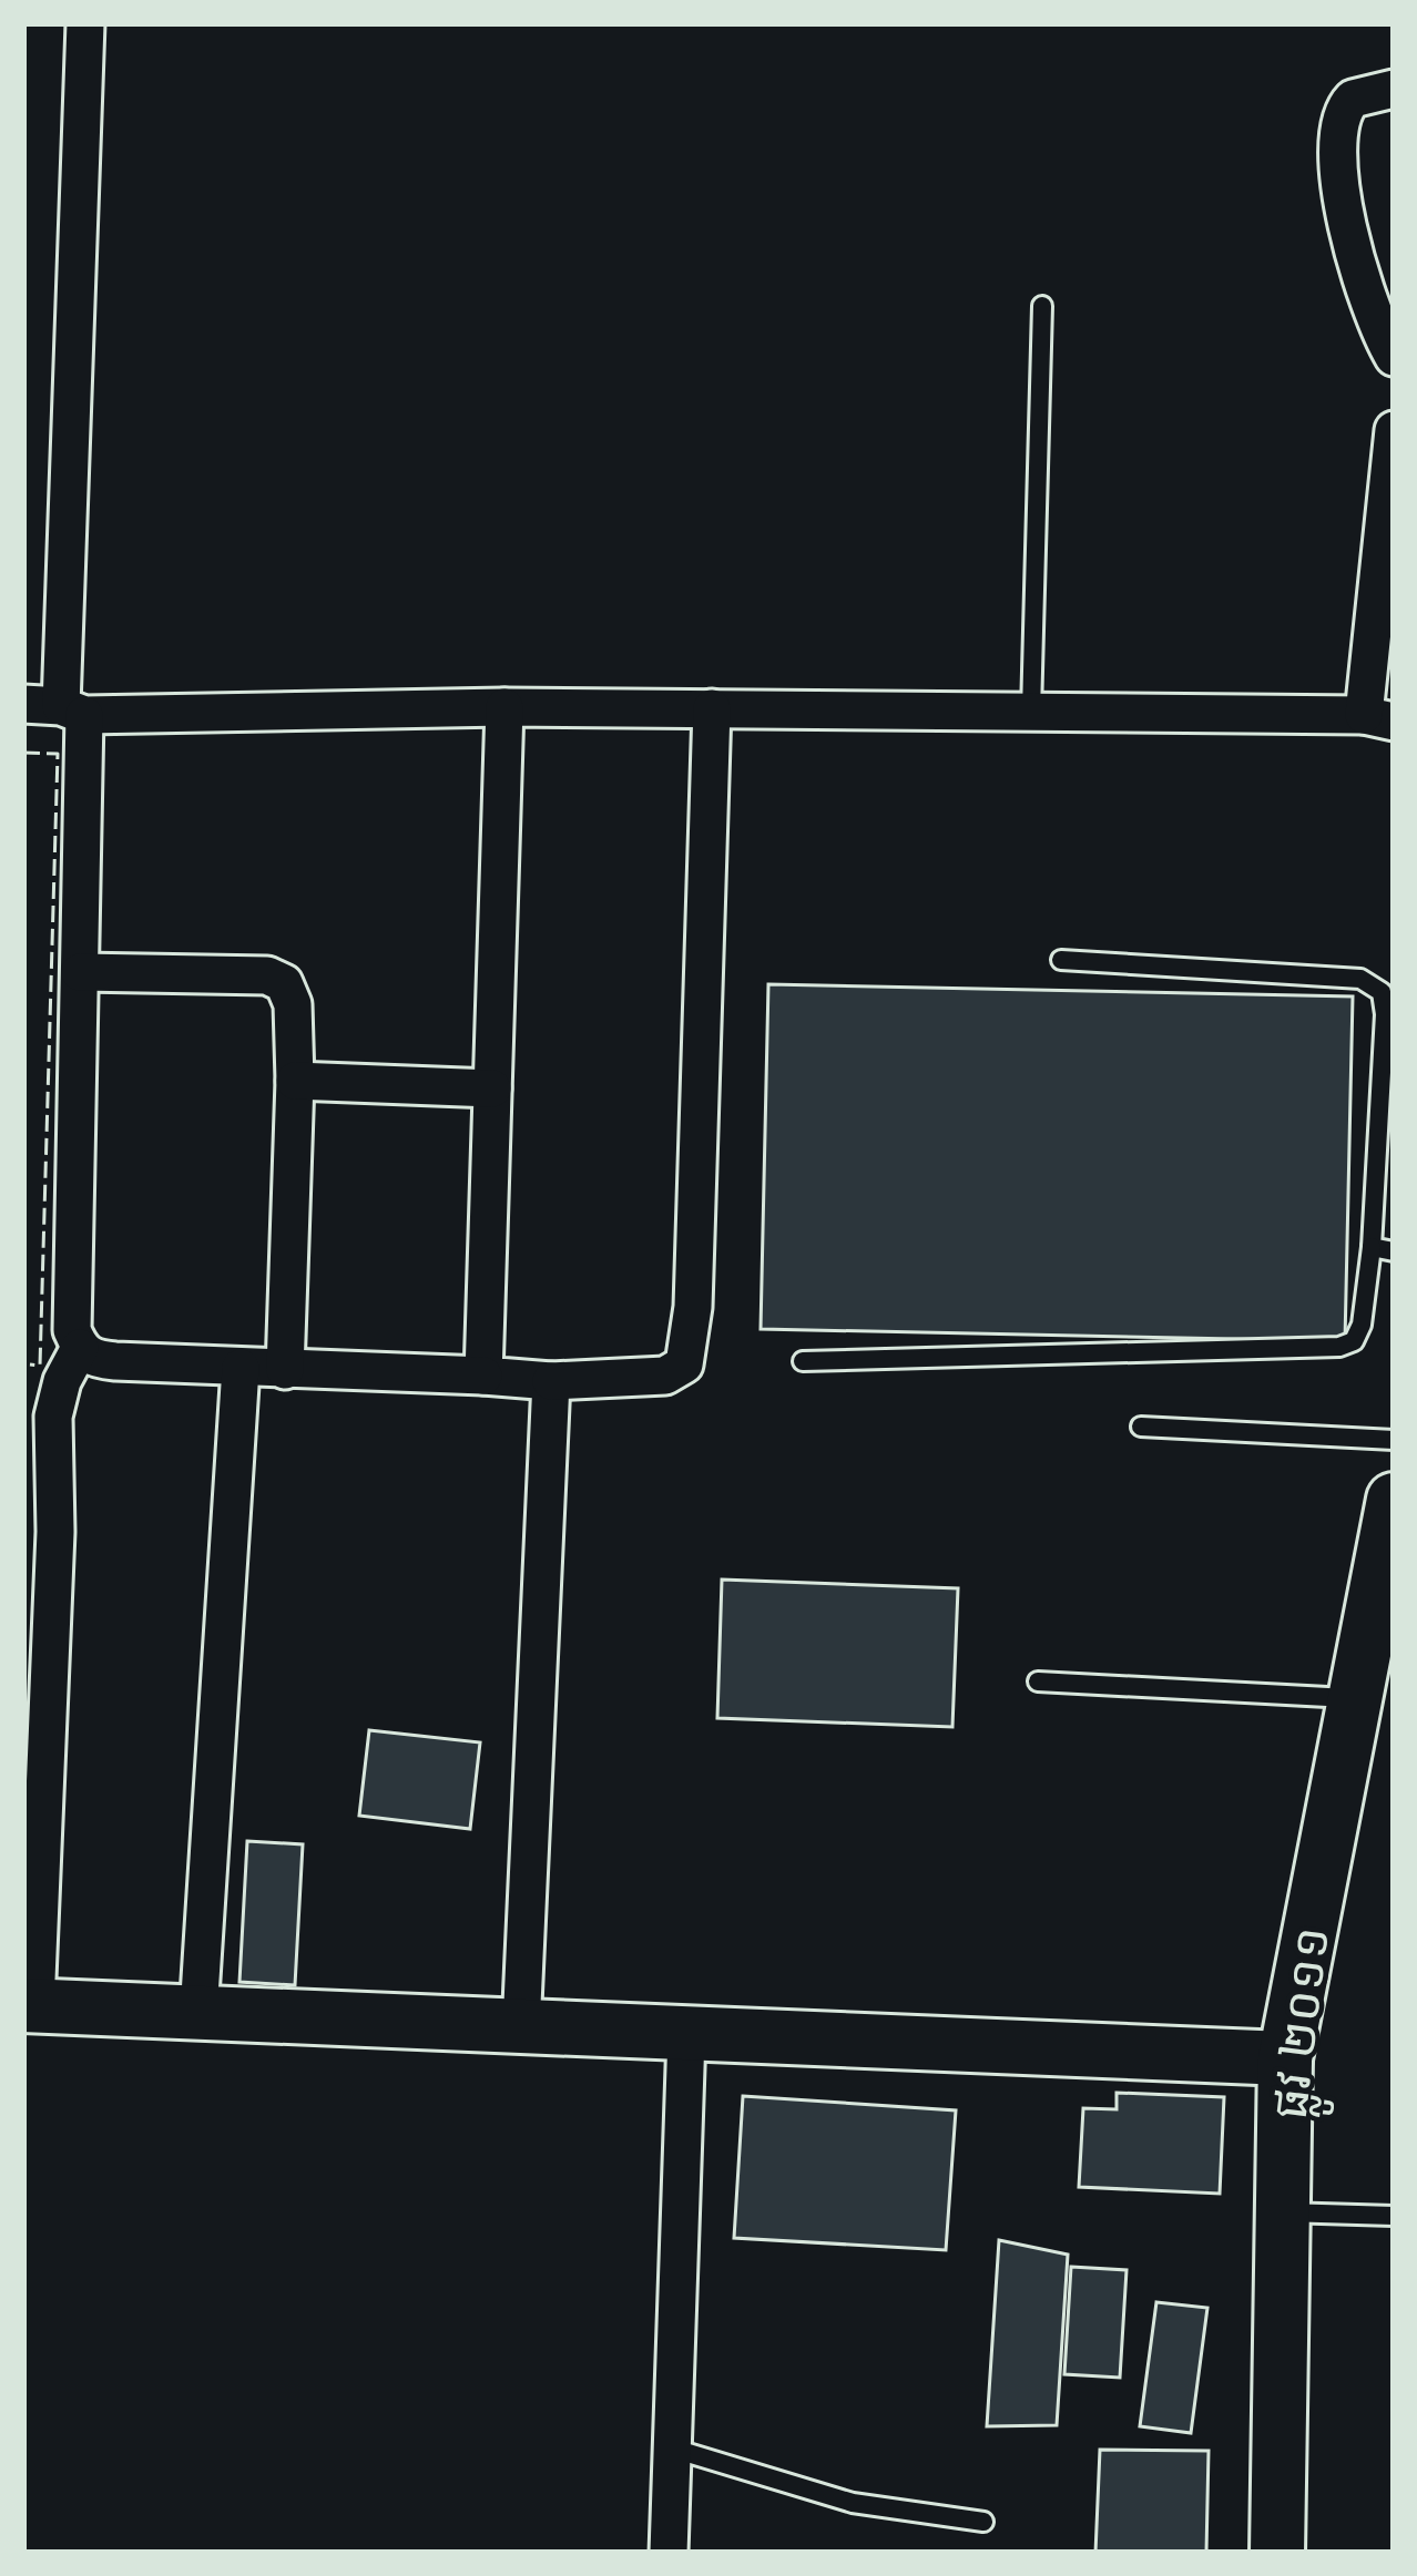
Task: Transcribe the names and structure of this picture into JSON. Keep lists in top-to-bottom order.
{
  "streets": {
    "street": ["ផ្លូវ ២០១១"]
  }
}
